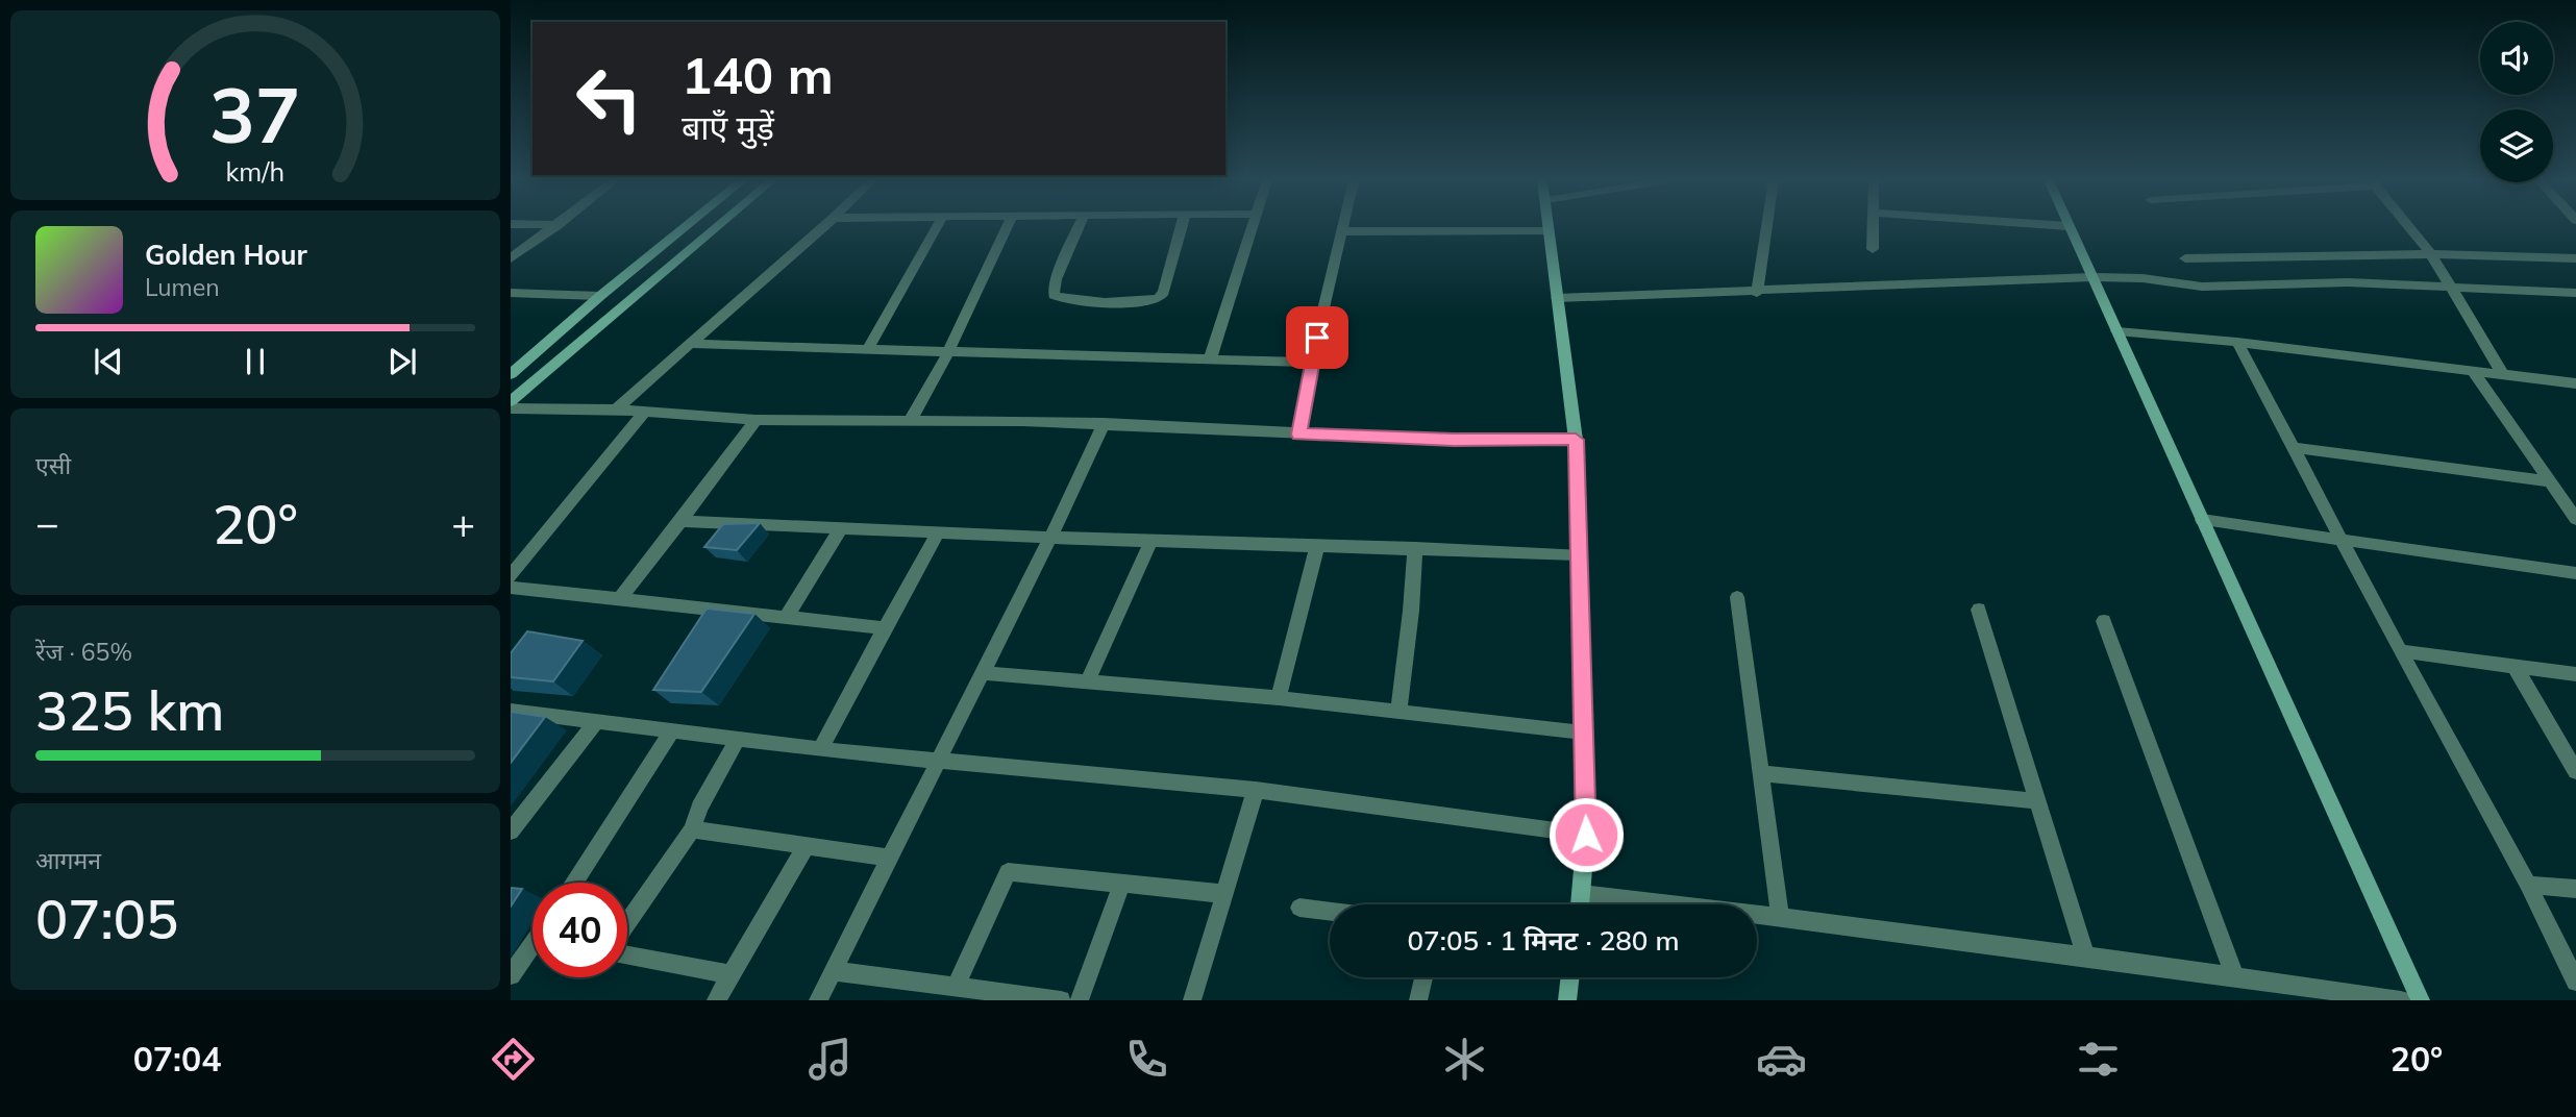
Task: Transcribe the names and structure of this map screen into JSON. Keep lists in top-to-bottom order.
{
  "page": {
    "turn": ["140 m", "बाएँ मुड़ें"],
    "song": ["Golden Hour", "Lumen"],
    "tile": [
      "एसी",
      ["रेंज · 65%", "325 km"],
      ["आगमन", "07:05"]
    ],
    "heat": ["−", "20°", "+"],
    "limit": "40",
    "trip": "07:05 · 1 मिनट · 280 m",
    "tabs": ["07:04", "20°"],
    "gauge": ["37", "km/h"]
  }
}
